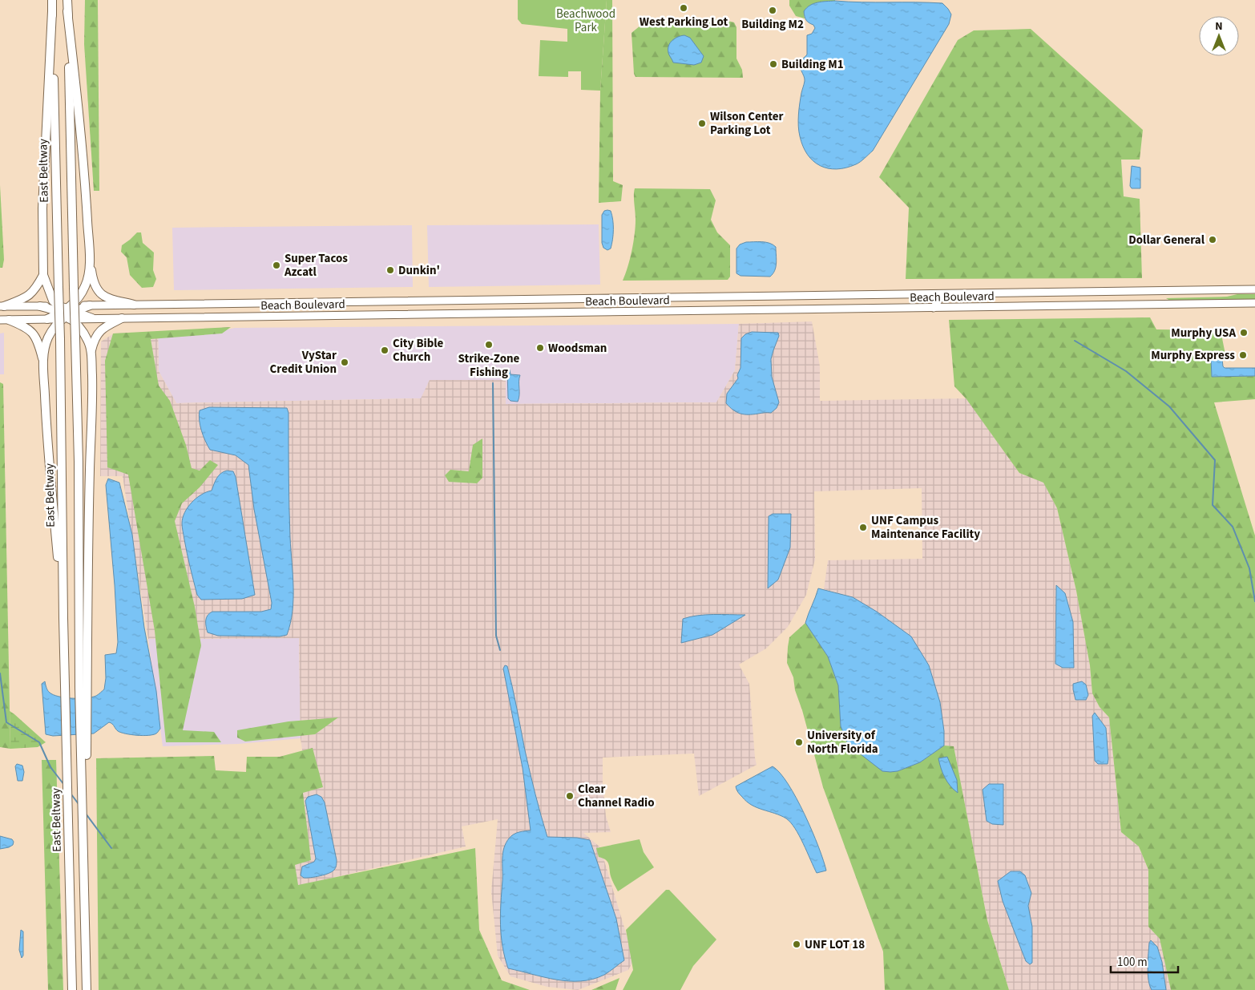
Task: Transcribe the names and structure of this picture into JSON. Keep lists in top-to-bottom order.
{
  "streets": {
    "highway": ["East Beltway", "Beach Boulevard"]
  },
  "parks": ["Beachwood Park"],
  "places": [
    "West Parking Lot",
    "Building M2",
    "Building M1",
    "Wilson Center Parking Lot",
    "Dollar General",
    "Super Tacos Azcatl",
    "Dunkin'",
    "Murphy USA",
    "Strike-Zone Fishing",
    "Woodsman",
    "City Bible Church",
    "Murphy Express",
    "VyStar Credit Union",
    "UNF Campus Maintenance Facility",
    "University of North Florida",
    "Clear Channel Radio",
    "UNF LOT 18"
  ],
  "scale_bar": "100 m",
  "north": "top"
}
